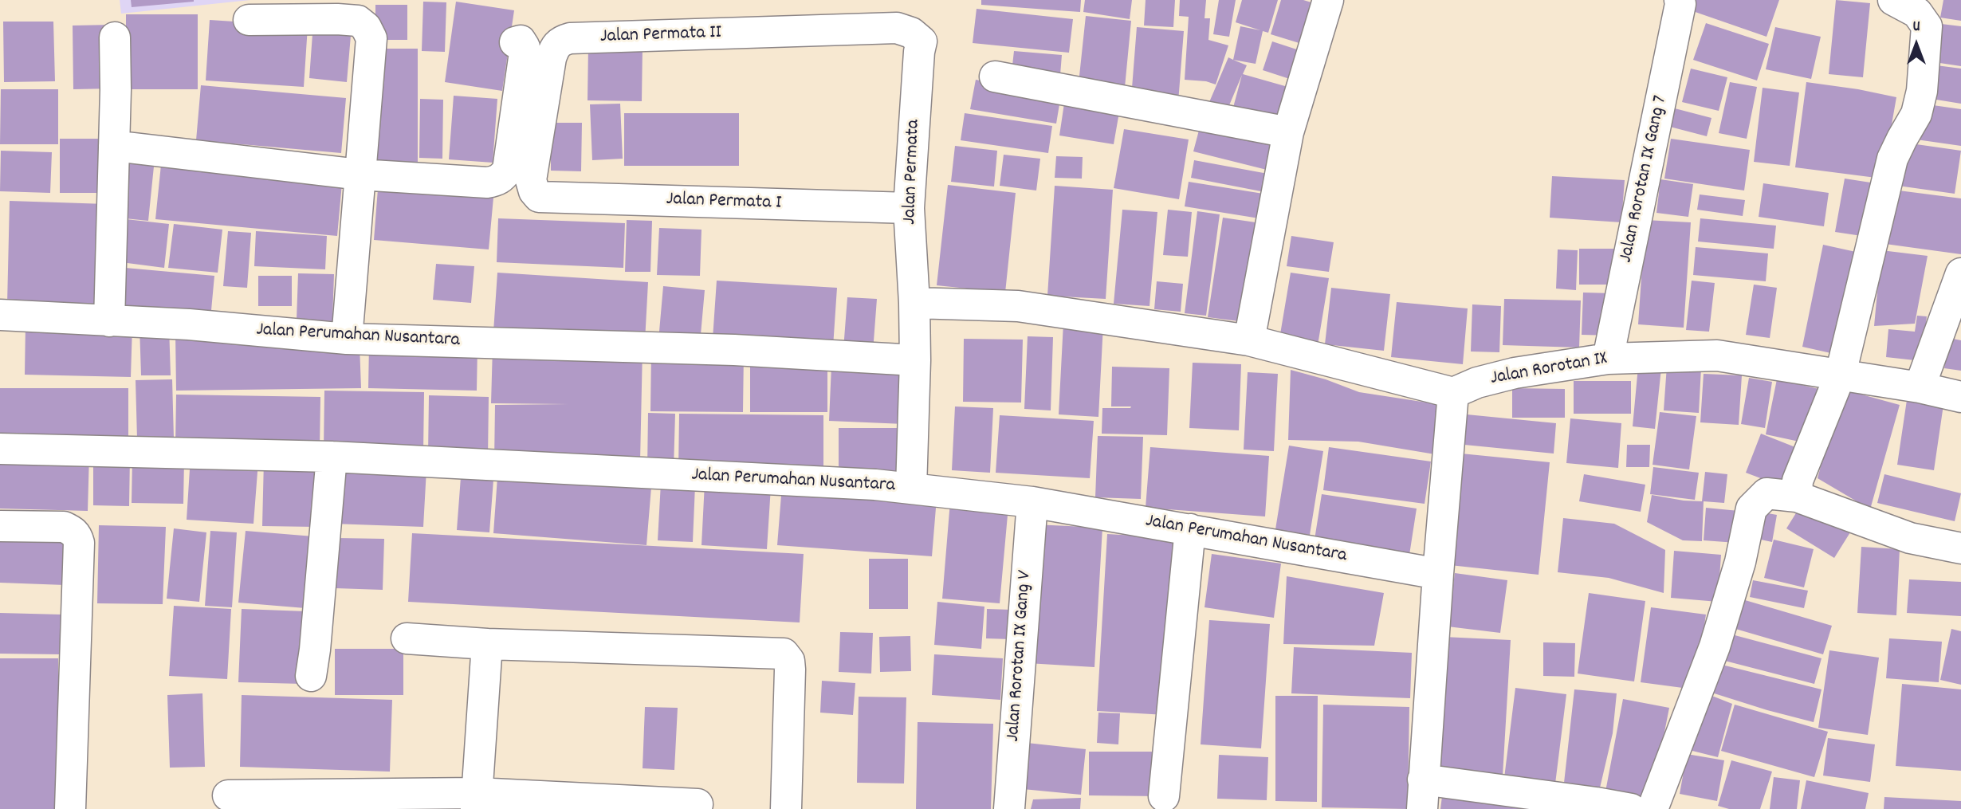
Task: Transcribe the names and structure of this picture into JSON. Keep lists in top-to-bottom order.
{
  "streets": {
    "street": [
      "Jalan Permata II",
      "Jalan Permata",
      "Jalan Rorotan IX Gang 7",
      "Jalan Permata I",
      "Jalan Perumahan Nusantara",
      "Jalan Rorotan IX",
      "Jalan Rorotan IX Gang V"
    ]
  },
  "crossings": [
    ["Jalan Permata II", "Jalan Permata"],
    ["Jalan Permata II", "Jalan Permata I"],
    ["Jalan Permata", "Jalan Permata I"],
    ["Jalan Permata", "Jalan Perumahan Nusantara"],
    ["Jalan Rorotan IX Gang 7", "Jalan Rorotan IX"],
    ["Jalan Perumahan Nusantara", "Jalan Rorotan IX Gang V"]
  ],
  "north": "top"
}
